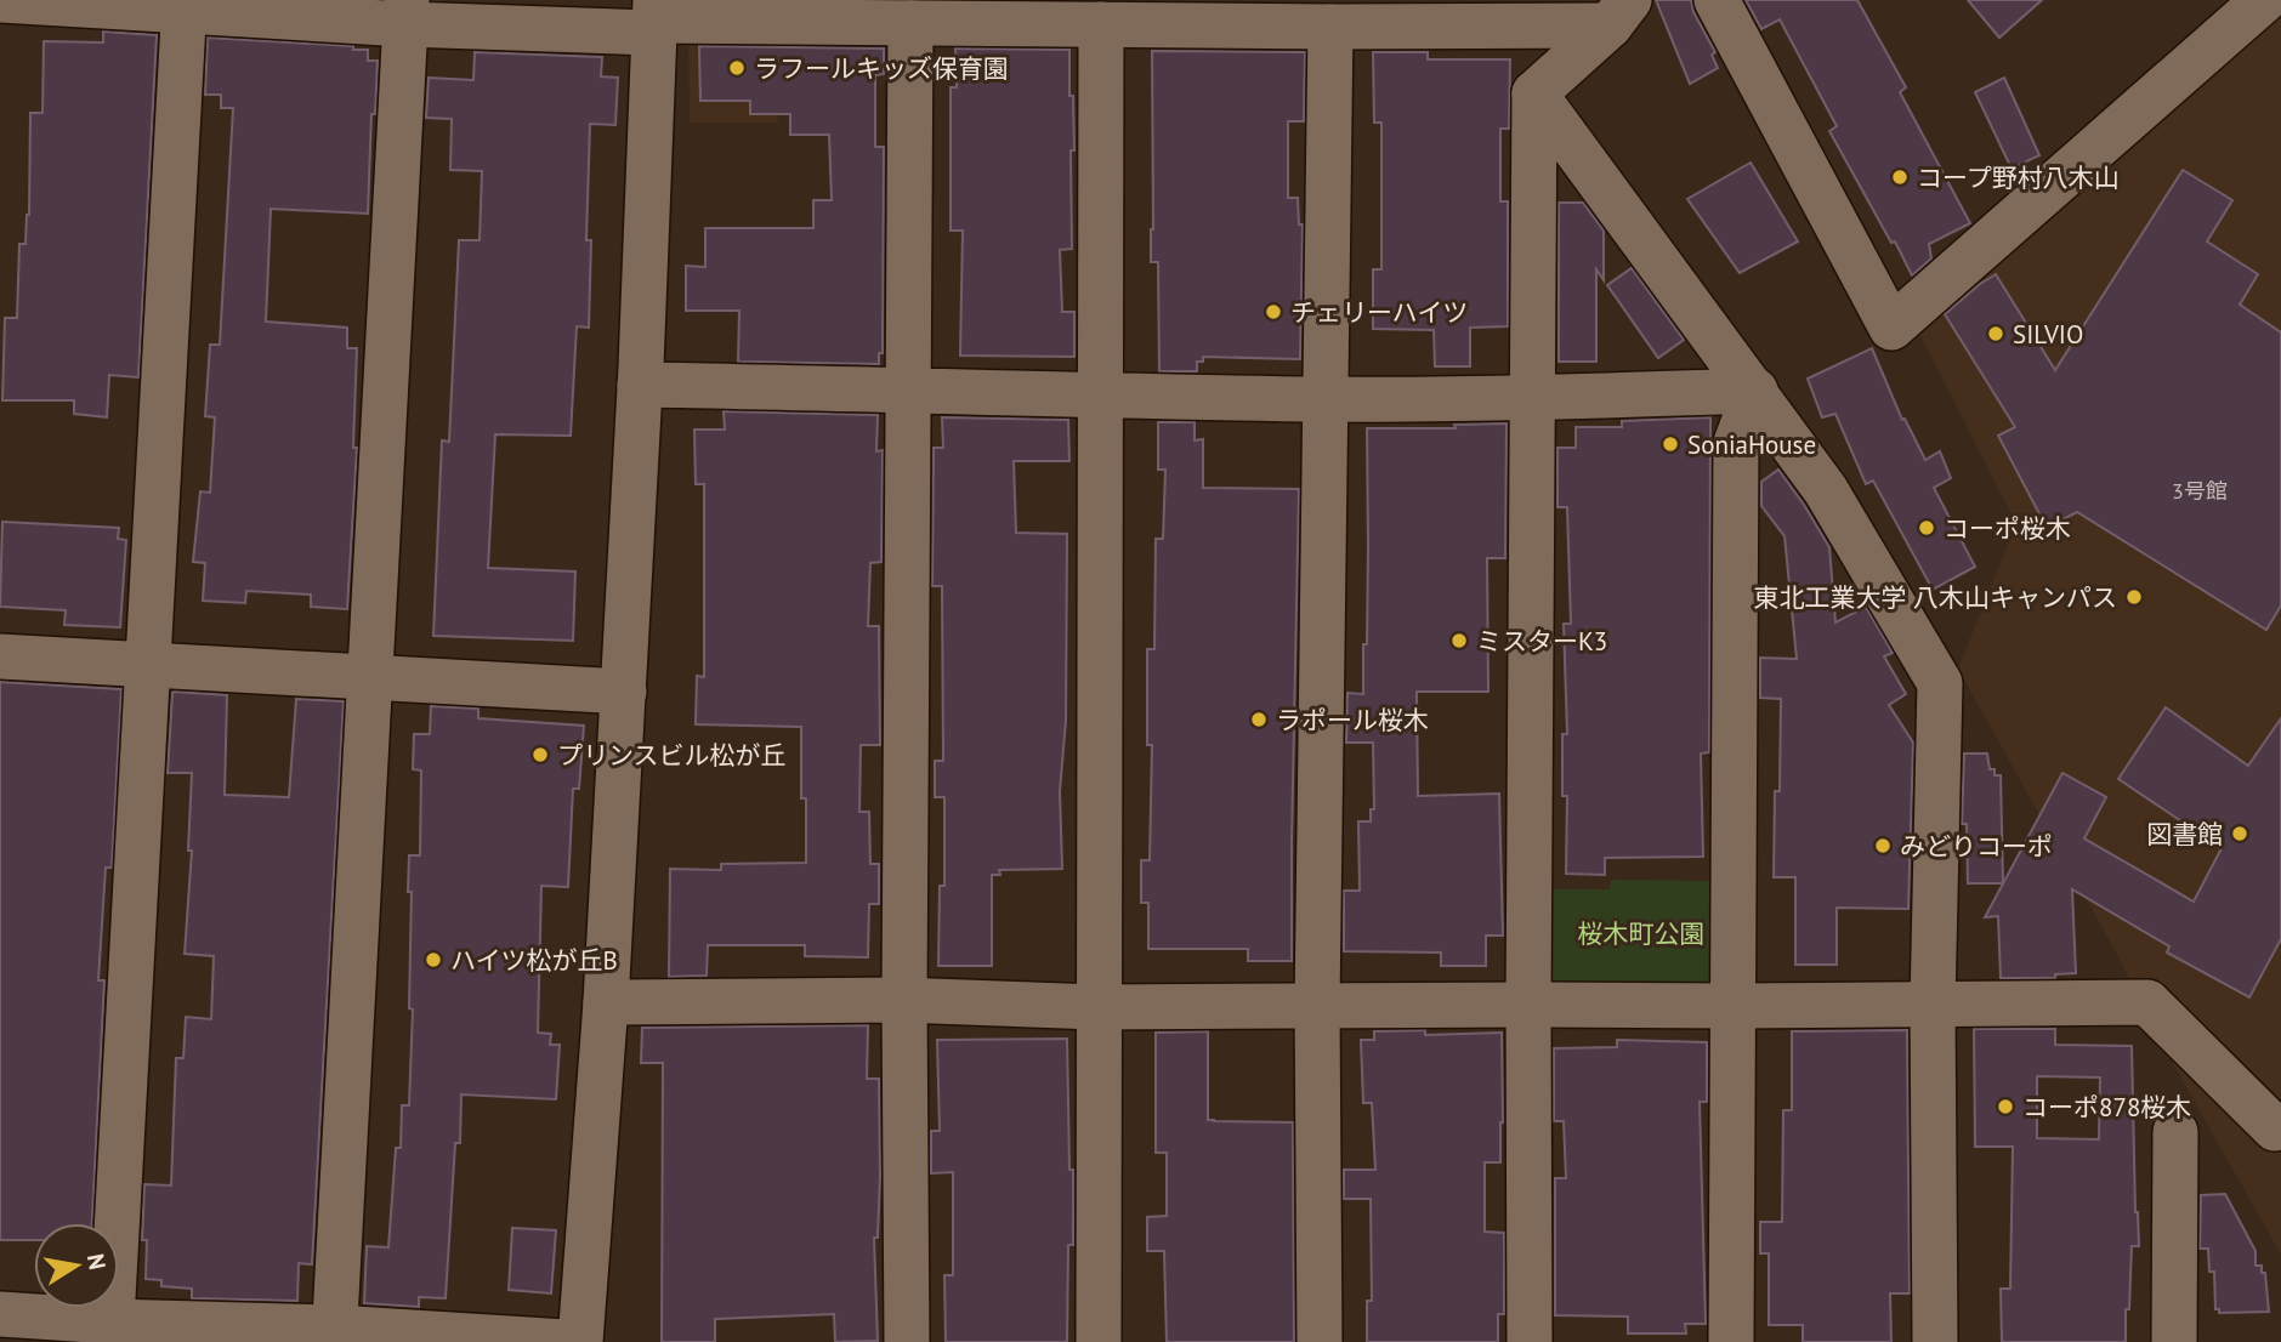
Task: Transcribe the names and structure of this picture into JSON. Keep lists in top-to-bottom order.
{
  "parks": ["桜木町公園"],
  "places": [
    "ラフールキッズ保育園",
    "コープ野村八木山",
    "チェリーハイツ",
    "SILVIO",
    "SoniaHouse",
    "コーポ桜木",
    "東北工業大学 八木山キャンパス",
    "ミスターK3",
    "ラポール桜木",
    "プリンスビル松が丘",
    "図書館",
    "みどりコーポ",
    "ハイツ松が丘B",
    "コーポ878桜木"
  ],
  "house_numbers": ["3号館"],
  "north": "right"
}
